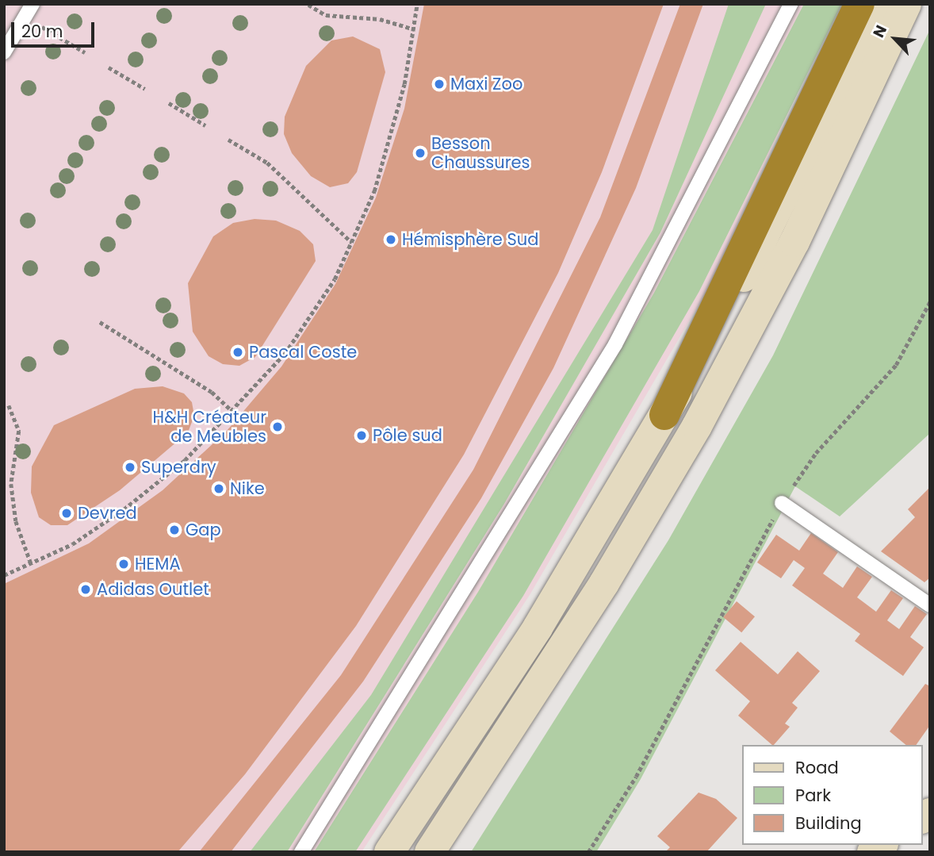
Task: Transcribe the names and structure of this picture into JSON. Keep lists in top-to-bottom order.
{
  "places": [
    "Maxi Zoo",
    "Besson Chaussures",
    "Hémisphère Sud",
    "Pascal Coste",
    "H&H Créateur de Meubles",
    "Pôle sud",
    "Superdry",
    "Nike",
    "Devred",
    "Gap",
    "HEMA",
    "Adidas Outlet"
  ],
  "legend": ["Road", "Park", "Building"],
  "scale_bar": "20 m",
  "north": "top left"
}
